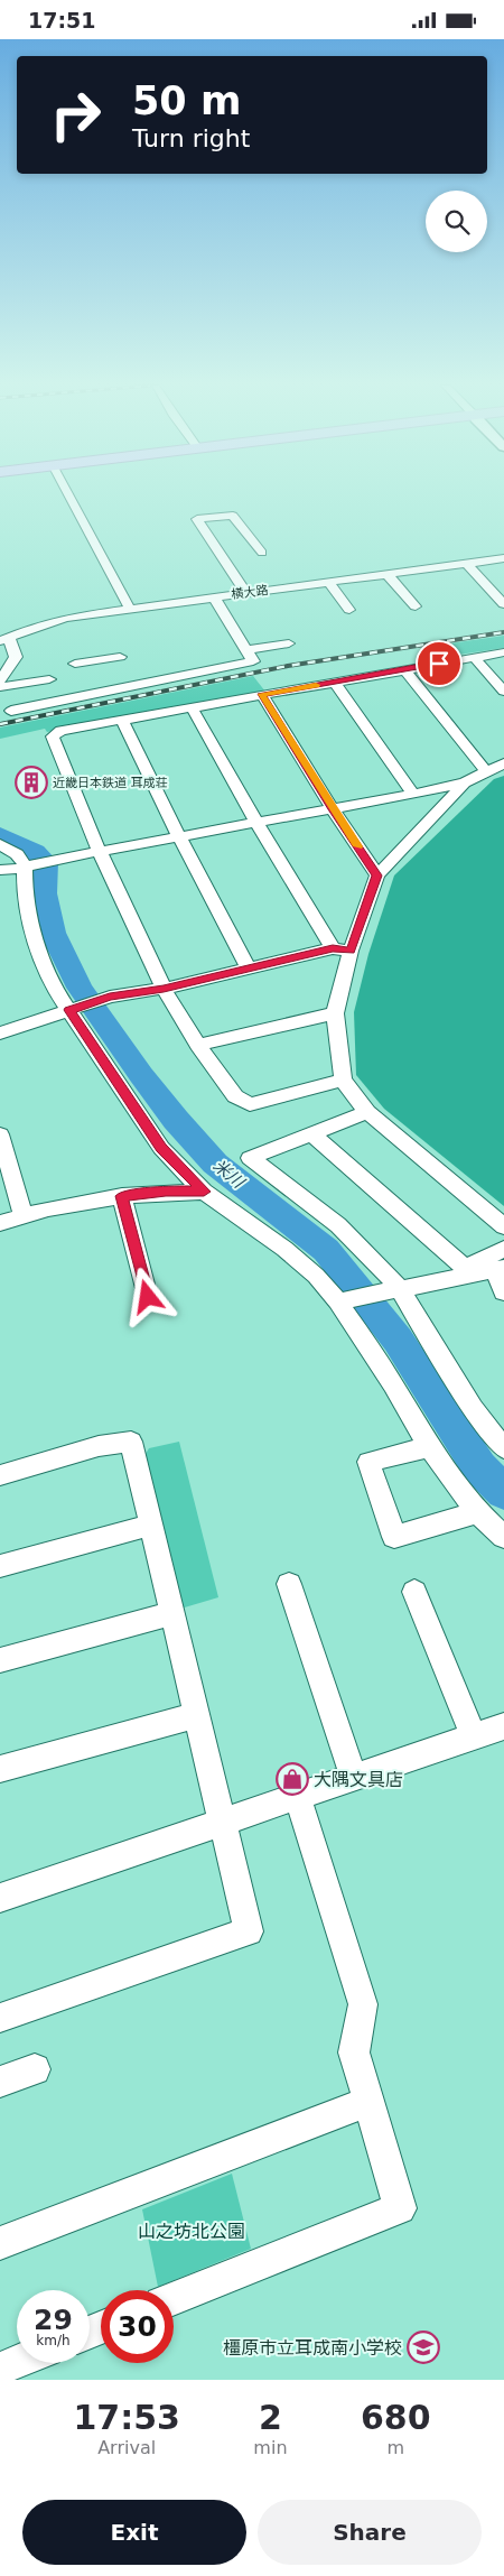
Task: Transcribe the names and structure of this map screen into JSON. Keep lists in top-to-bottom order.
{
  "streets": {
    "street": ["横大路"]
  },
  "water": ["米川"],
  "parks": ["山之坊北公園"],
  "places": {
    "building": ["近畿日本鉄道 耳成荘"],
    "shop": ["大隅文具店"],
    "school or university": ["橿原市立耳成南小学校"]
  },
  "page": {
    "status": "17:51",
    "turn": ["50 m", "Turn right"],
    "speed": "29 km/h",
    "limit": "30",
    "eta": [
      "17:53",
      "Arrival",
      "2",
      "min",
      "680",
      "m"
    ],
    "buttons": ["Exit", "Share"]
  }
}
